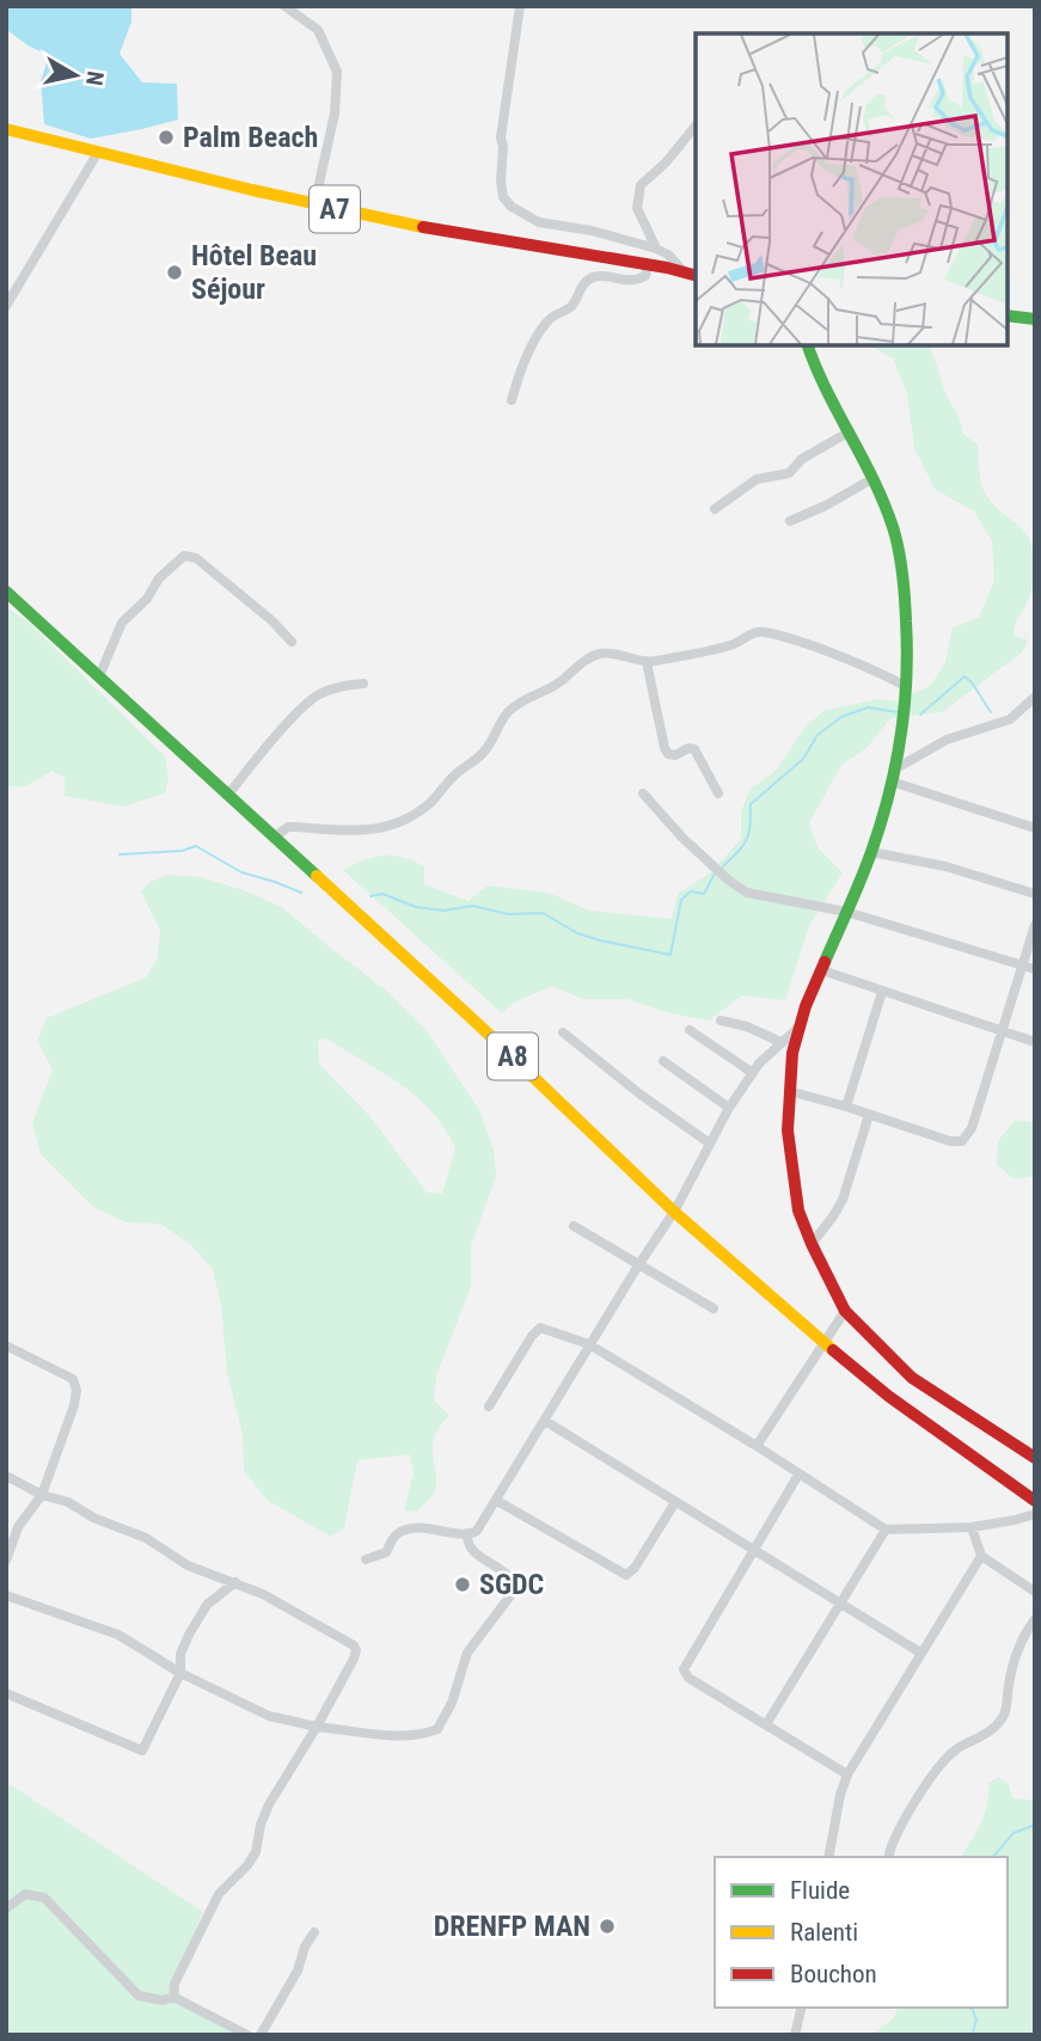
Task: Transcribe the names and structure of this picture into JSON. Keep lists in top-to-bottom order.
{
  "streets": {
    "main road": ["A7", "A8"]
  },
  "places": [
    "Palm Beach",
    "Hôtel Beau Séjour",
    "SGDC",
    "DRENFP MAN"
  ],
  "legend": ["Fluide", "Ralenti", "Bouchon"],
  "north": "right"
}
